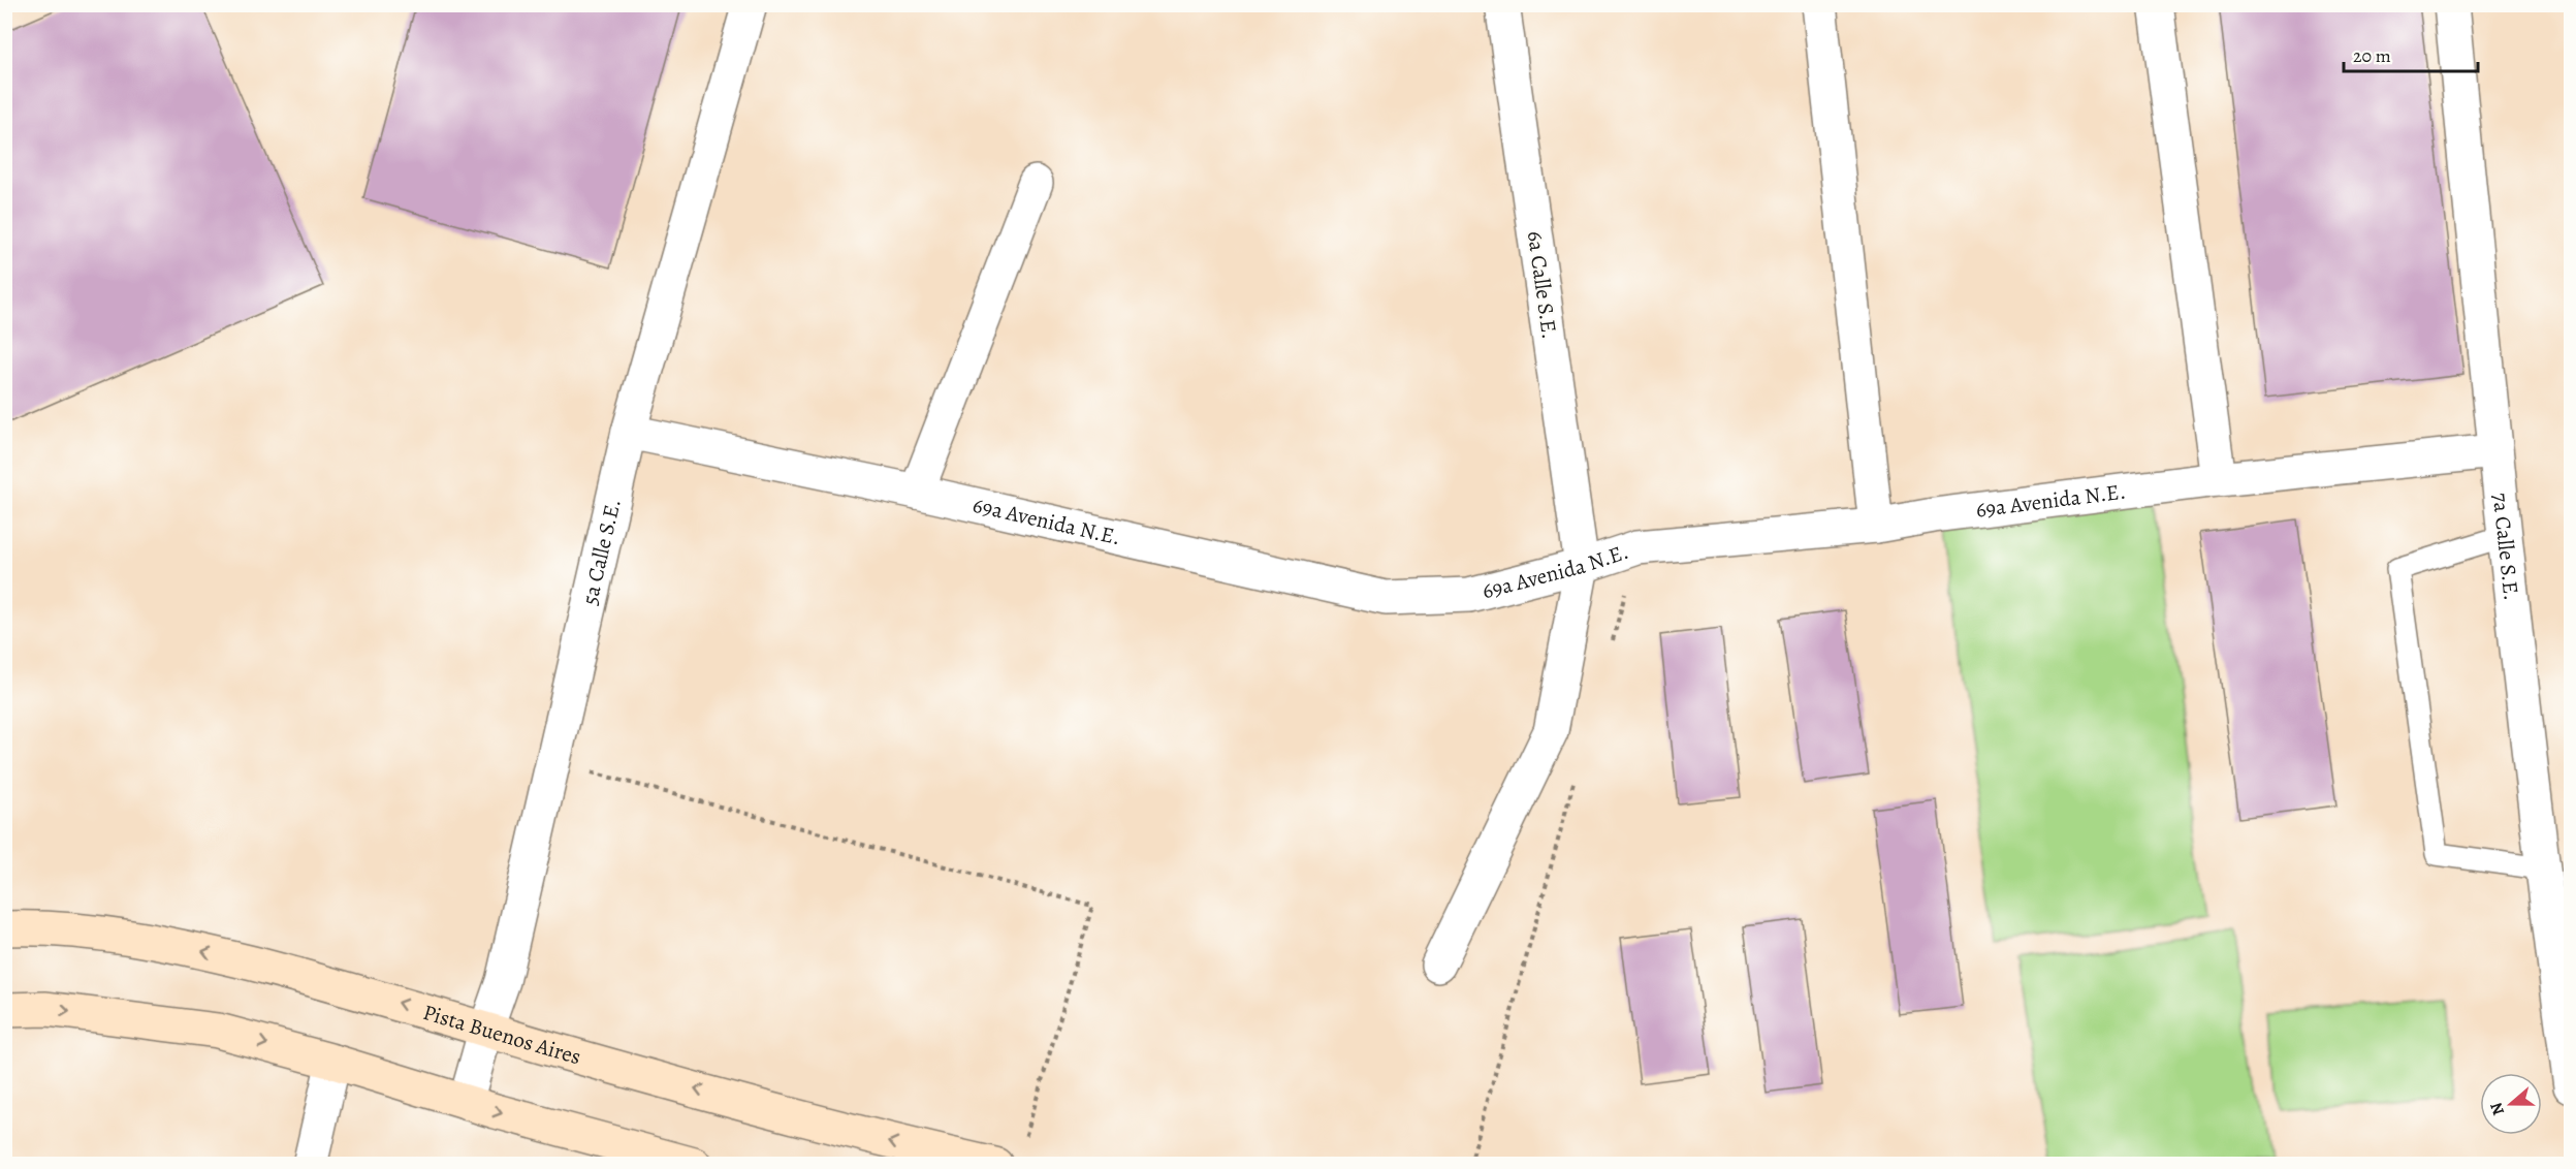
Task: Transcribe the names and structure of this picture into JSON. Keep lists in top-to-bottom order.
{
  "streets": {
    "main road": ["Pista Buenos Aires"],
    "street": [
      "6a Calle S.E.",
      "69a Avenida N.E.",
      "7a Calle S.E.",
      "5a Calle S.E."
    ]
  },
  "crossings": [
    ["6a Calle S.E.", "69a Avenida N.E."],
    ["69a Avenida N.E.", "7a Calle S.E."],
    ["69a Avenida N.E.", "5a Calle S.E."],
    ["5a Calle S.E.", "Pista Buenos Aires"]
  ],
  "scale_bar": "20 m",
  "north": "left"
}
